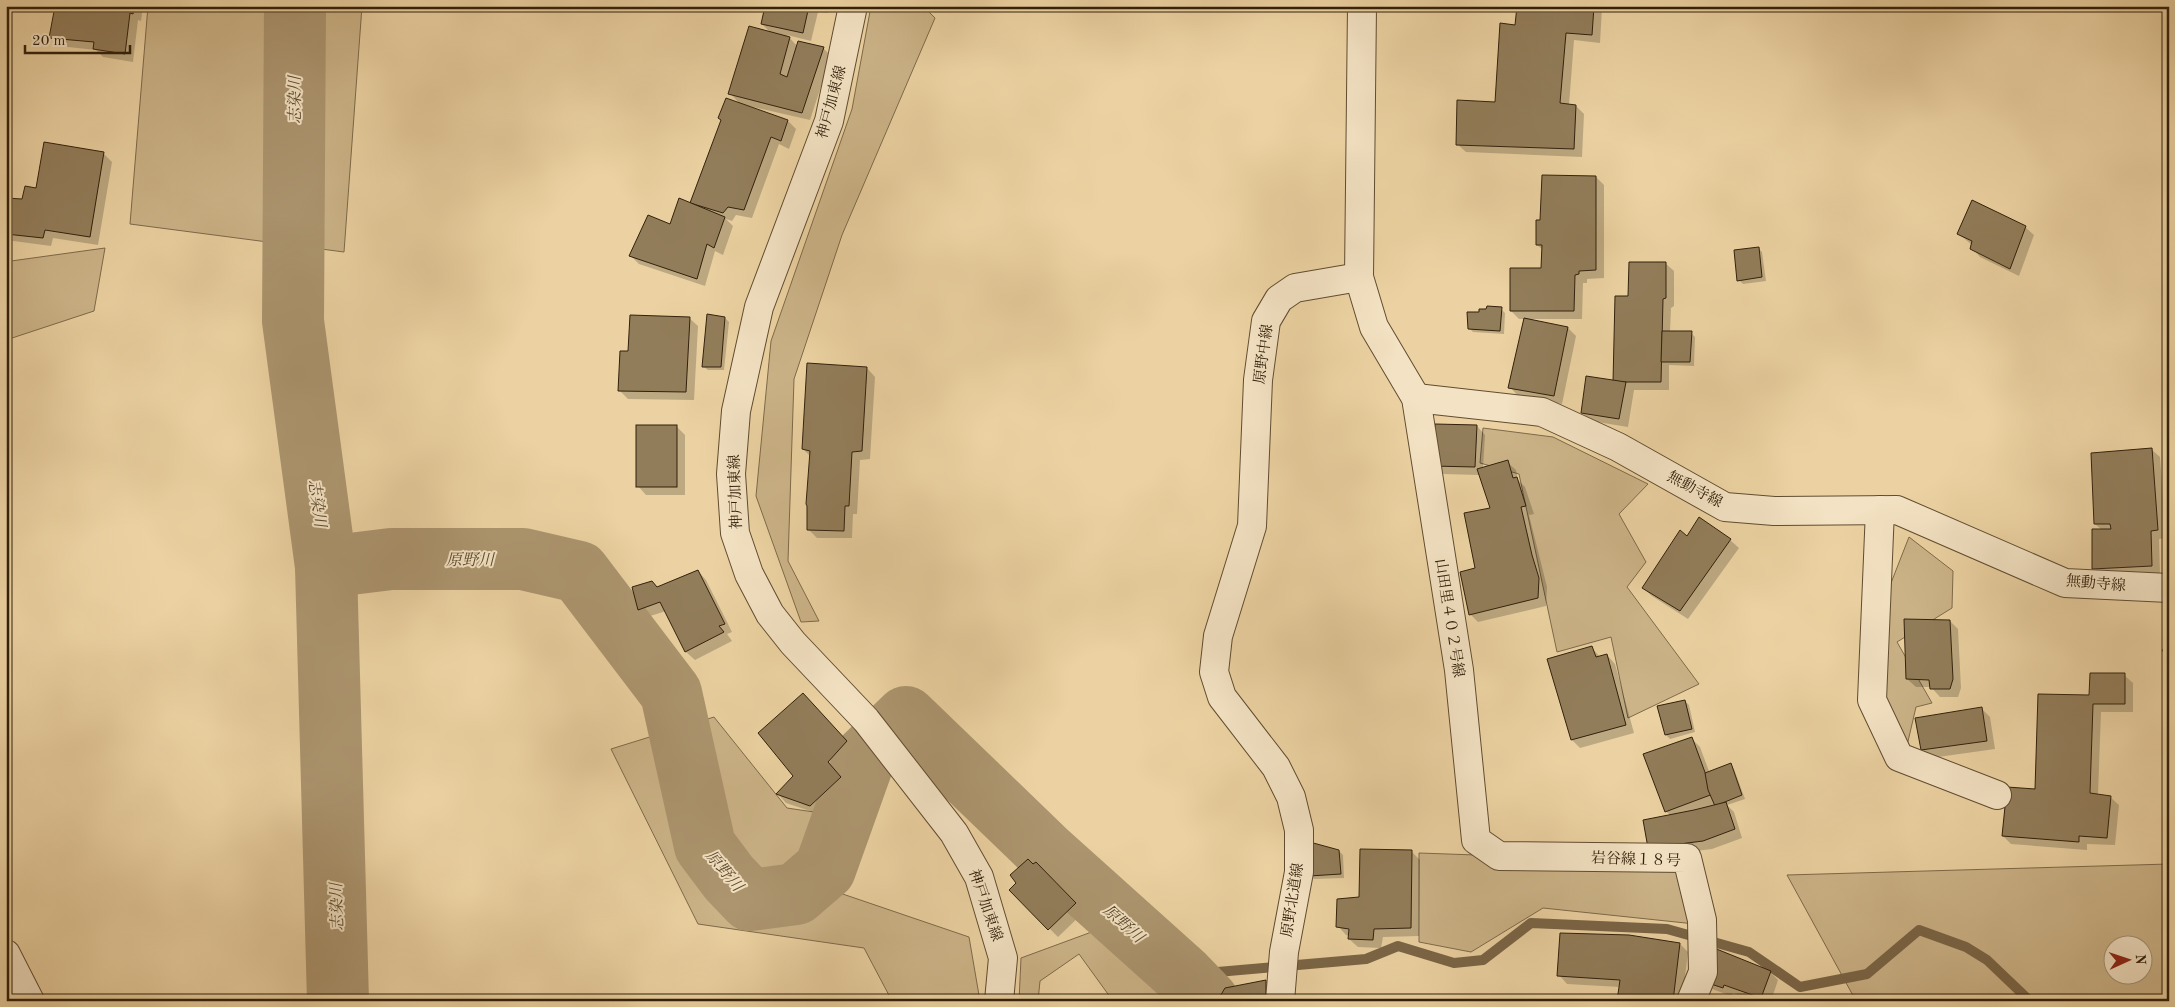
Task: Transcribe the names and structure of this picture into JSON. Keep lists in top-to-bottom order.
{
  "streets": {
    "street": [
      "神戸加東線",
      "原野中線",
      "無動寺線",
      "山田里４０２号線",
      "岩谷線１８号",
      "原野北道線"
    ]
  },
  "crossings": [
    ["原野中線", "原野北道線"],
    ["無動寺線", "山田里４０２号線"],
    ["山田里４０２号線", "岩谷線１８号"]
  ],
  "water": ["志染川", "原野川"],
  "scale_bar": "20 m",
  "north": "right"
}
